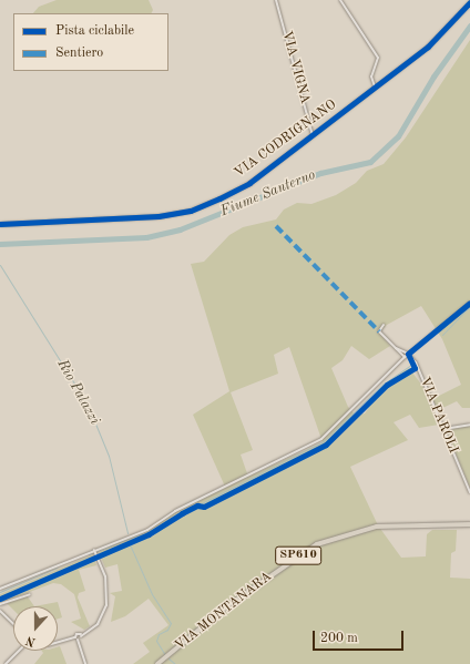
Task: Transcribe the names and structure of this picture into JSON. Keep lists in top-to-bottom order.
{
  "streets": {
    "main road": ["SP610", "VIA MONTANARA"],
    "street": ["VIA VIGNA", "VIA CODRIGNANO", "VIA PAROLI"]
  },
  "crossings": [
    ["VIA VIGNA", "VIA CODRIGNANO"]
  ],
  "water": ["Fiume Santerno", "Rio Palazzi"],
  "legend": ["Pista ciclabile", "Sentiero"],
  "scale_bar": "200 m",
  "north": "bottom"
}
